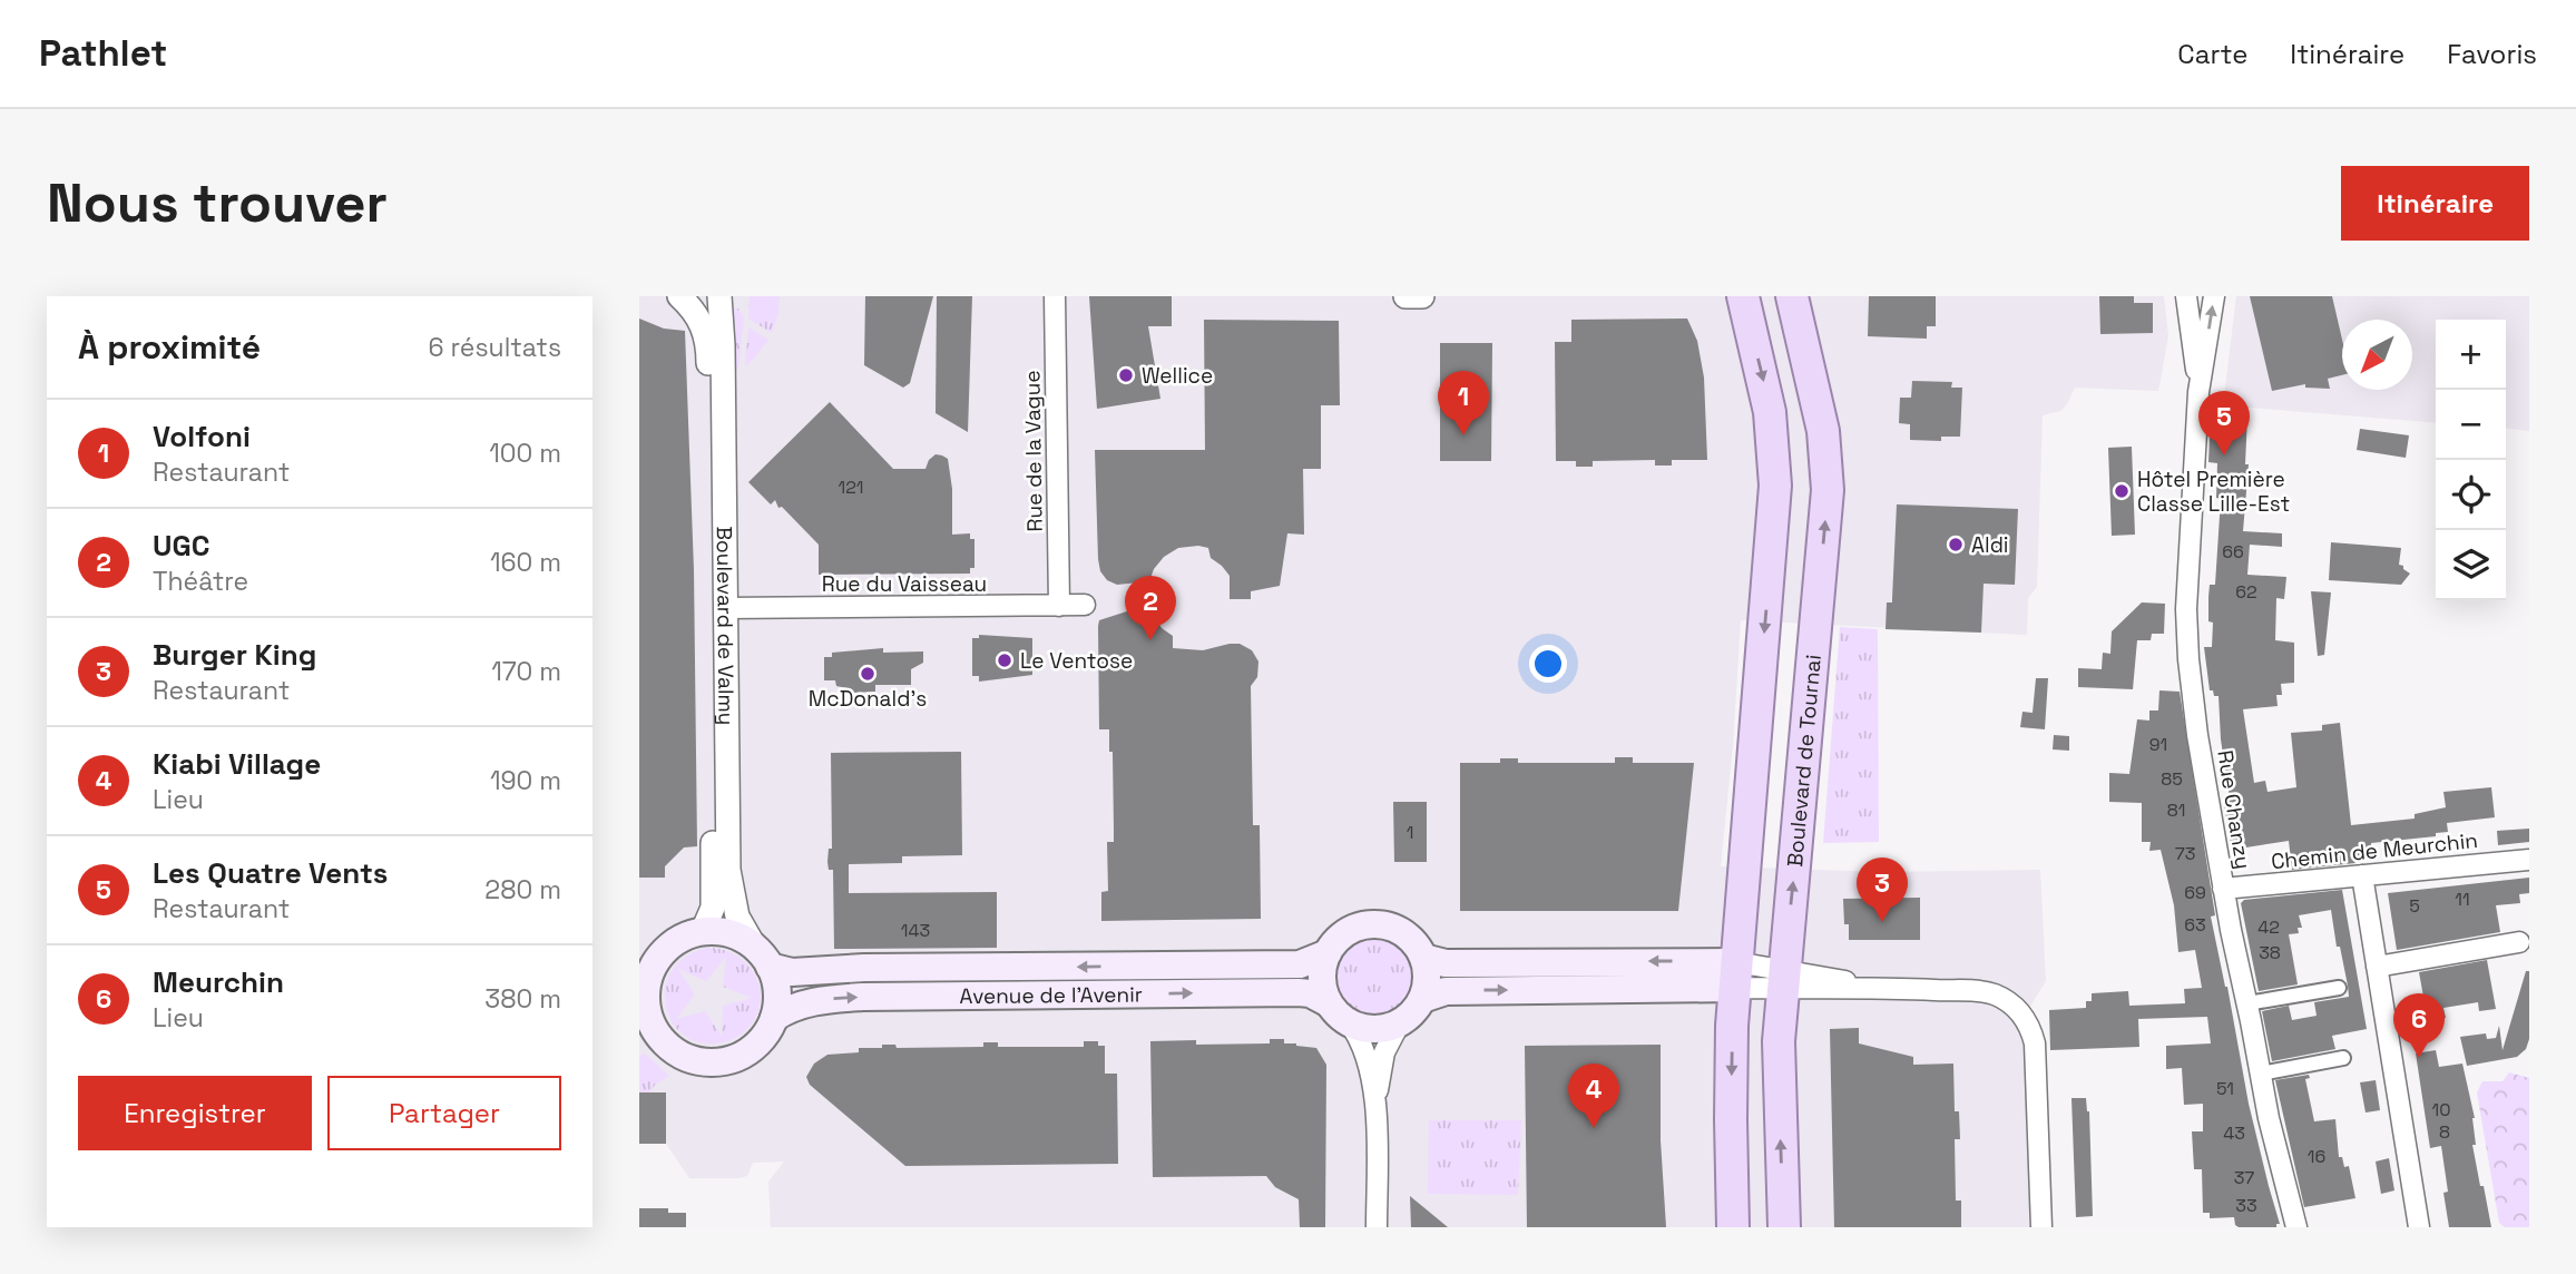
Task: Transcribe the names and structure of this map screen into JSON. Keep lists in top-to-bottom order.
{
  "streets": {
    "main road": ["Boulevard de Tournai", "Avenue de l'Avenir"],
    "street": [
      "Rue de la Vague",
      "Rue du Vaisseau",
      "Boulevard de Valmy",
      "Rue Chanzy",
      "Chemin de Meurchin"
    ]
  },
  "crossings": [
    ["Rue de la Vague", "Rue du Vaisseau"],
    ["Rue du Vaisseau", "Boulevard de Valmy"],
    ["Boulevard de Valmy", "Avenue de l'Avenir"],
    ["Rue Chanzy", "Chemin de Meurchin"]
  ],
  "places": [
    "Wellice",
    "Hôtel Première Classe Lille-Est",
    "Aldi",
    "Le Ventose",
    "McDonald's"
  ],
  "house_numbers": [
    "121",
    "66",
    "62",
    "91",
    "85",
    "81",
    "1",
    "73",
    "69",
    "11",
    "5",
    "63",
    "42",
    "143",
    "38",
    "51",
    "10",
    "8",
    "43",
    "16",
    "37",
    "33"
  ],
  "north": "bottom left",
  "page": {
    "header": "Pathlet",
    "nav": ["Carte", "Itinéraire", "Favoris"],
    "buttons": [
      "Itinéraire",
      ["Enregistrer", "Partager"]
    ],
    "title": "Nous trouver",
    "heading": ["À proximité", "6 résultats"],
    "map_buttons": ["+", "−"],
    "pins": [
      "1",
      "5",
      "2",
      "3",
      "6",
      "4"
    ],
    "list": [
      {
        "mark": "1",
        "name": "Volfoni",
        "note": "Restaurant",
        "value": "100 m"
      },
      {
        "mark": "2",
        "name": "UGC",
        "note": "Théâtre",
        "value": "160 m"
      },
      {
        "mark": "3",
        "name": "Burger King",
        "note": "Restaurant",
        "value": "170 m"
      },
      {
        "mark": "4",
        "name": "Kiabi Village",
        "note": "Lieu",
        "value": "190 m"
      },
      {
        "mark": "5",
        "name": "Les Quatre Vents",
        "note": "Restaurant",
        "value": "280 m"
      },
      {
        "mark": "6",
        "name": "Meurchin",
        "note": "Lieu",
        "value": "380 m"
      }
    ]
  }
}
